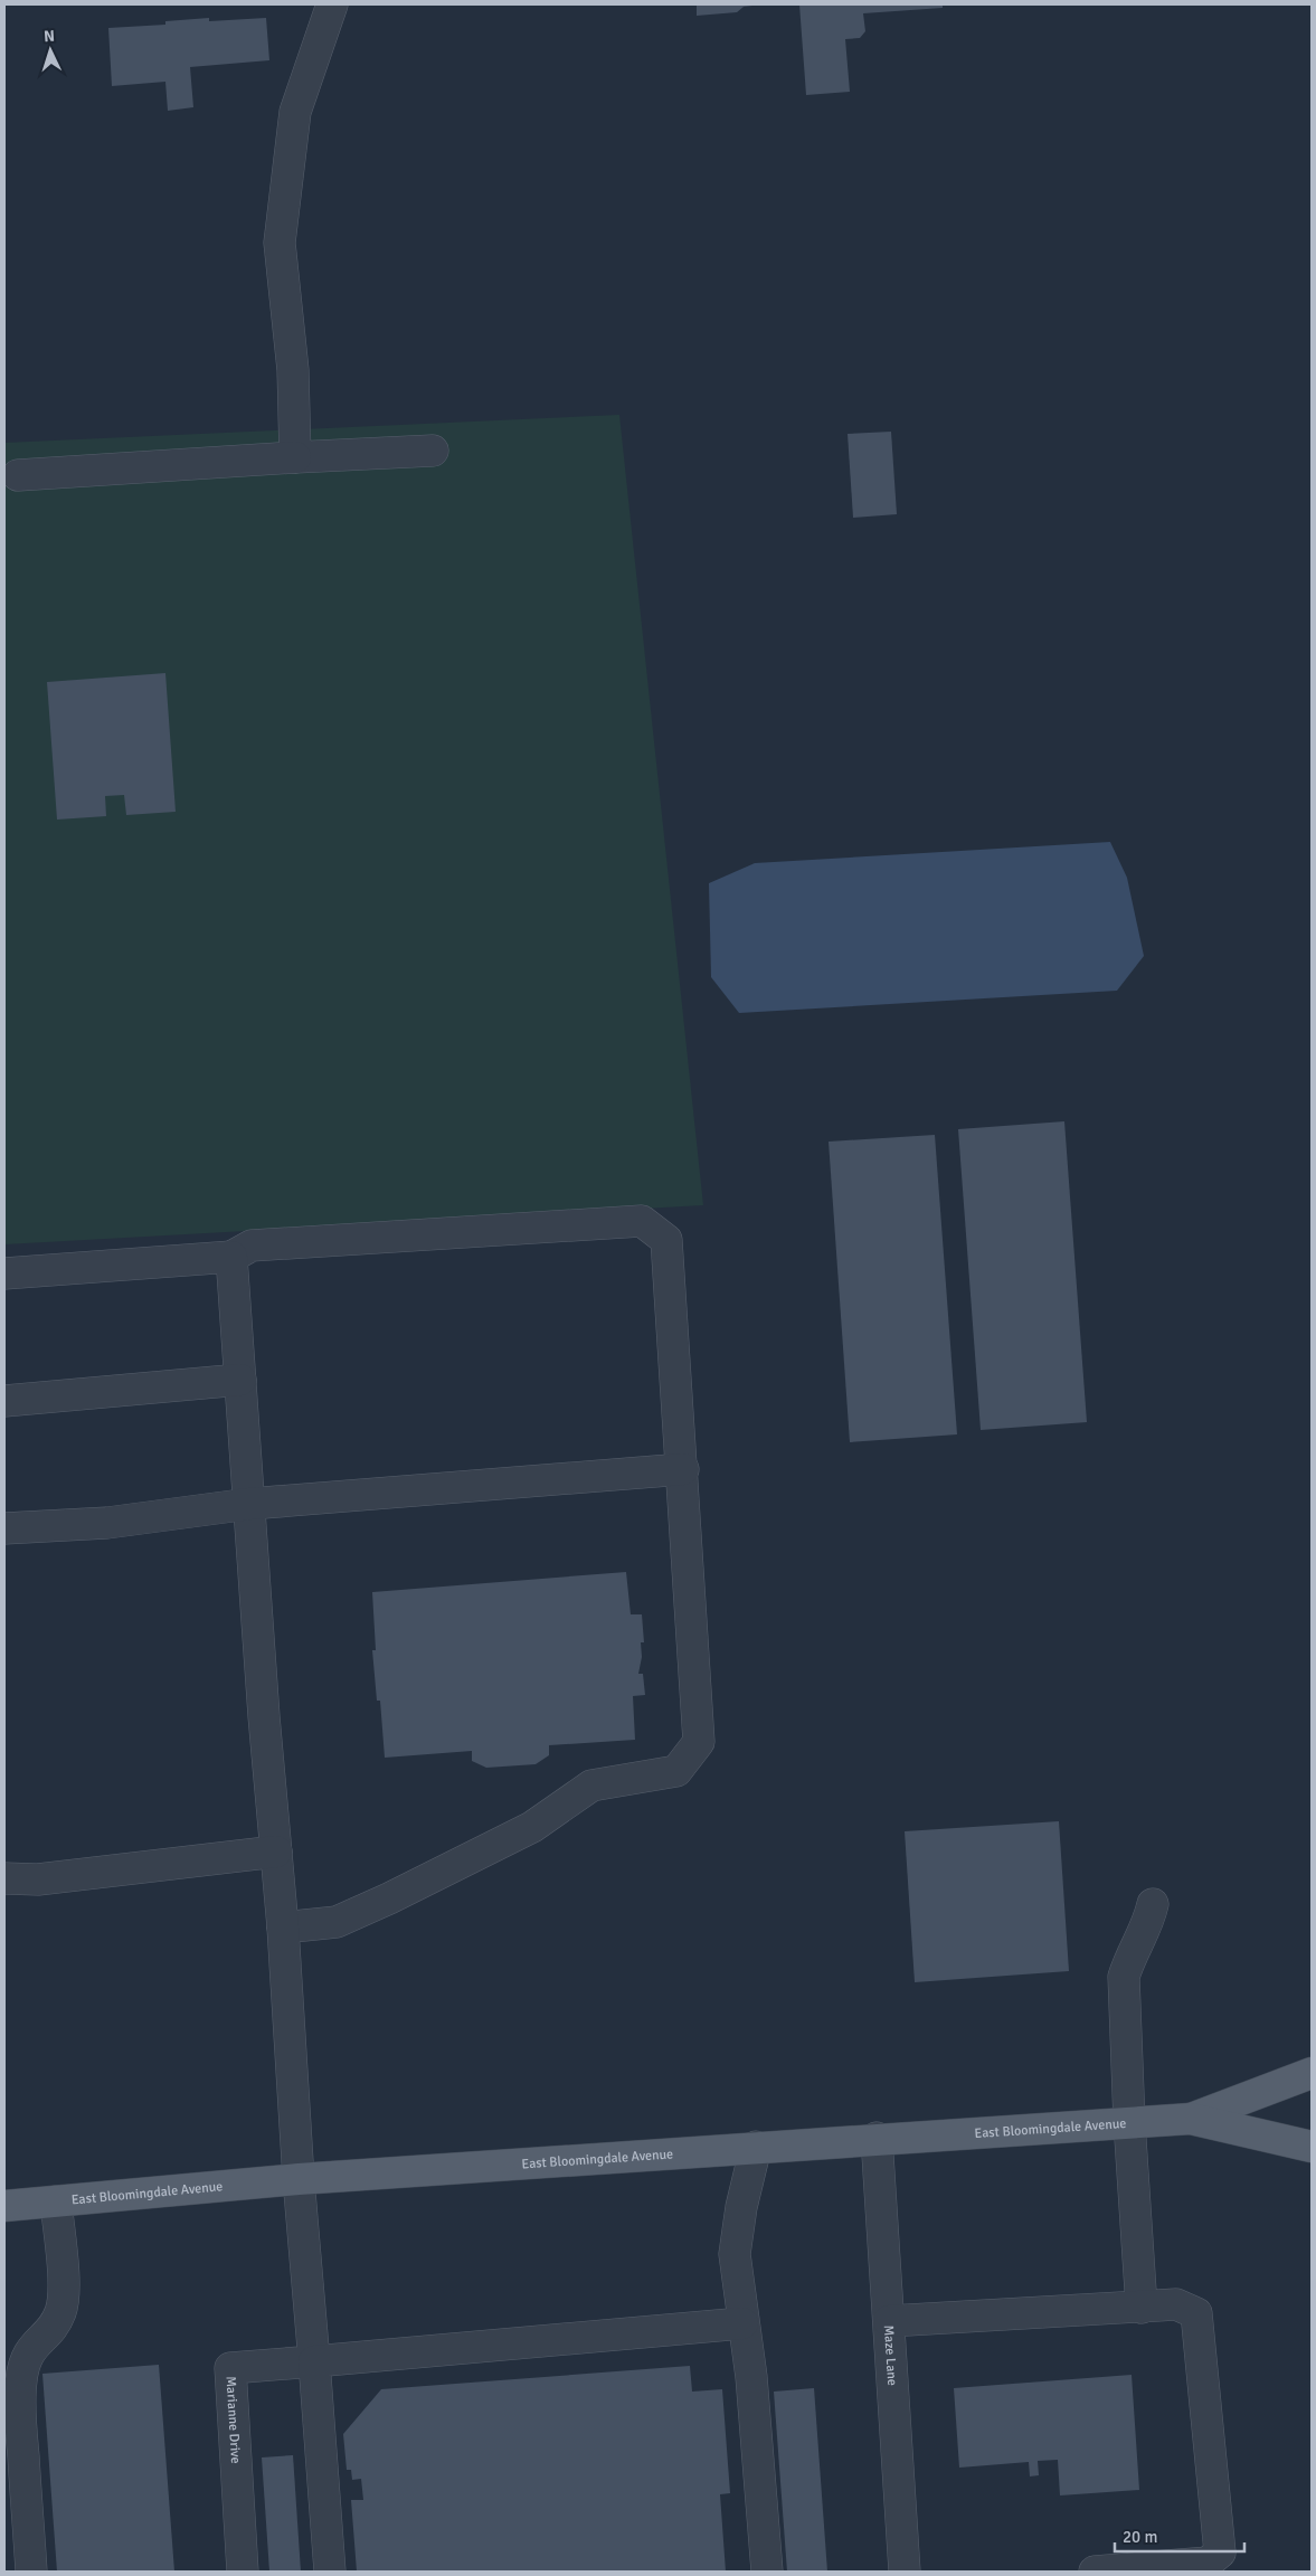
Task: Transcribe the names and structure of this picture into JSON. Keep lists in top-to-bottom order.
{
  "streets": {
    "main road": ["East Bloomingdale Avenue"],
    "street": ["Maze Lane", "Marianne Drive"]
  },
  "crossings": [
    ["East Bloomingdale Avenue", "Maze Lane"]
  ],
  "scale_bar": "20 m",
  "north": "top"
}
